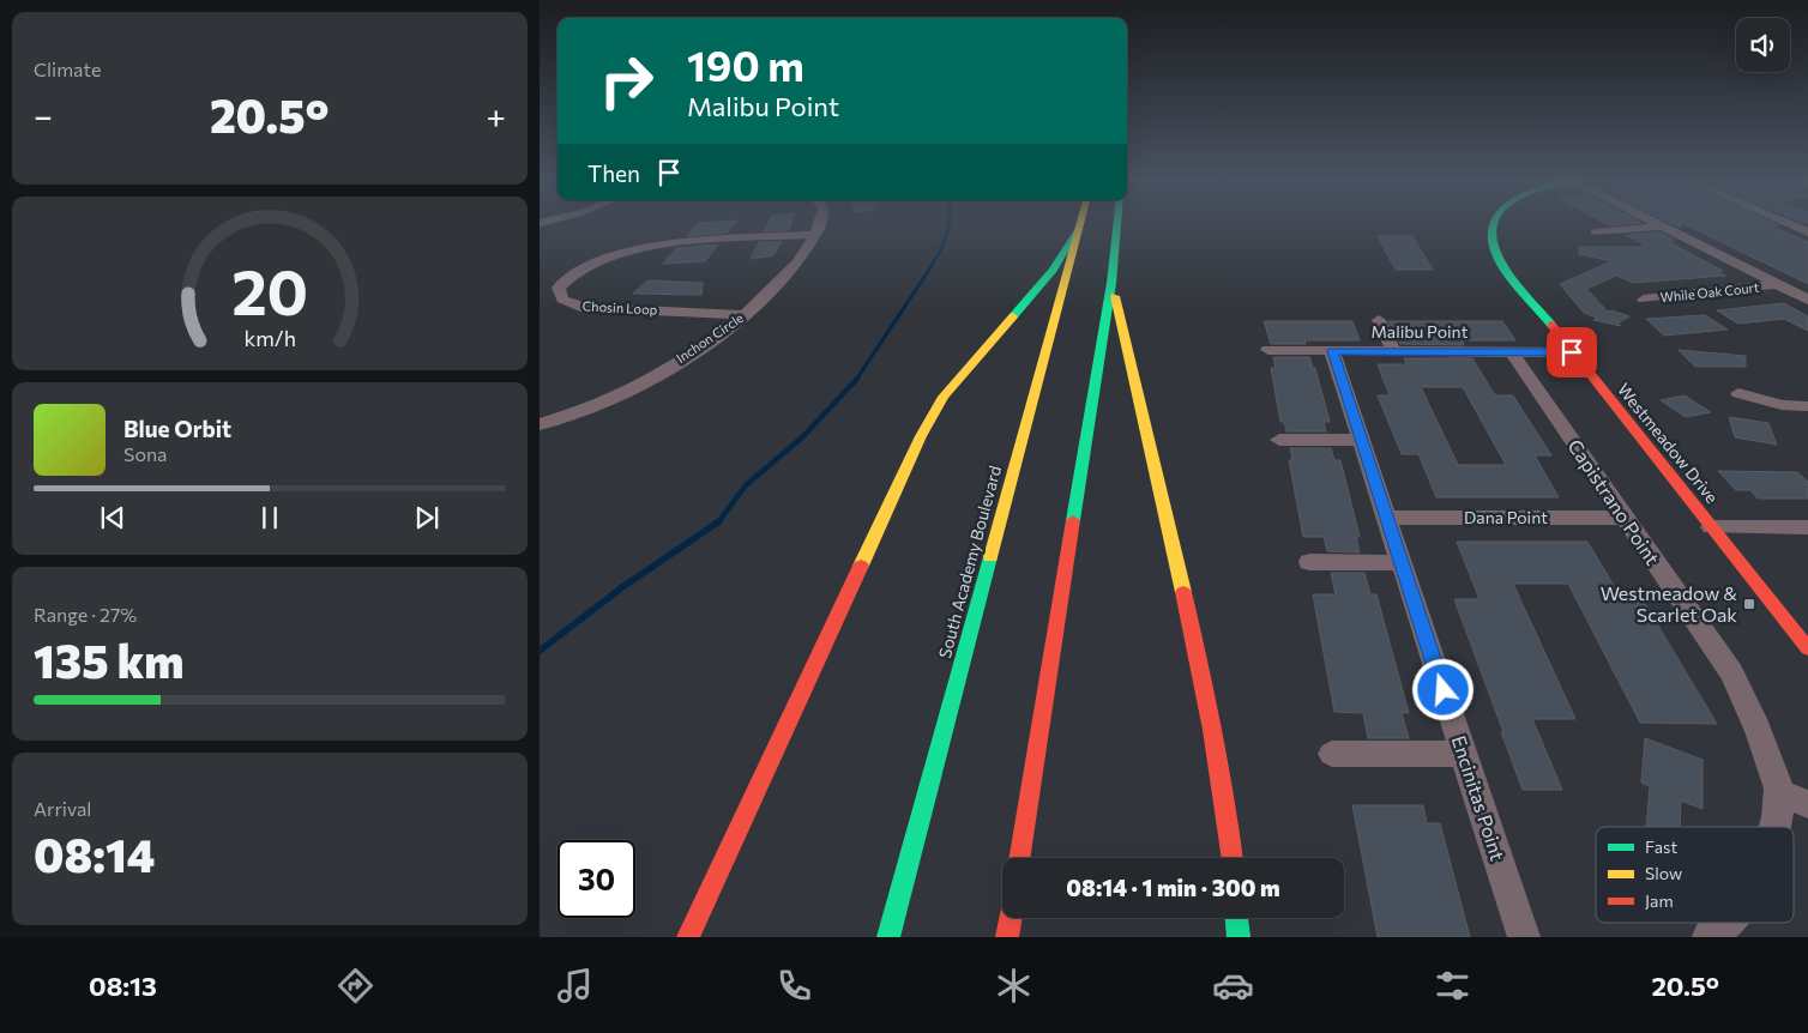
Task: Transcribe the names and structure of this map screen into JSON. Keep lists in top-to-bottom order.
{
  "streets": {
    "main road": ["Westmeadow Drive", "South Academy Boulevard"],
    "street": [
      "While Oak Court",
      "Chosin Loop",
      "Malibu Point",
      "Inchon Circle",
      "Capistrano Point",
      "Dana Point",
      "Encinitas Point"
    ]
  },
  "crossings": [
    ["Chosin Loop", "Inchon Circle"],
    ["Malibu Point", "Westmeadow Drive"],
    ["Malibu Point", "Capistrano Point"],
    ["Malibu Point", "Encinitas Point"],
    ["Capistrano Point", "Dana Point"],
    ["Dana Point", "Encinitas Point"]
  ],
  "places": {
    "transit": ["Westmeadow & Scarlet Oak"]
  },
  "legend": ["Fast", "Slow", "Jam"],
  "page": {
    "tile": [
      "Climate",
      ["Range · 27%", "135 km"],
      ["Arrival", "08:14"]
    ],
    "turn": ["190 m", "Malibu Point"],
    "heat": ["−", "20.5°", "+"],
    "then": "Then",
    "song": ["Blue Orbit", "Sona"],
    "limit": "30",
    "trip": "08:14 · 1 min · 300 m",
    "tabs": ["08:13", "20.5°"],
    "gauge": ["20", "km/h"]
  }
}
